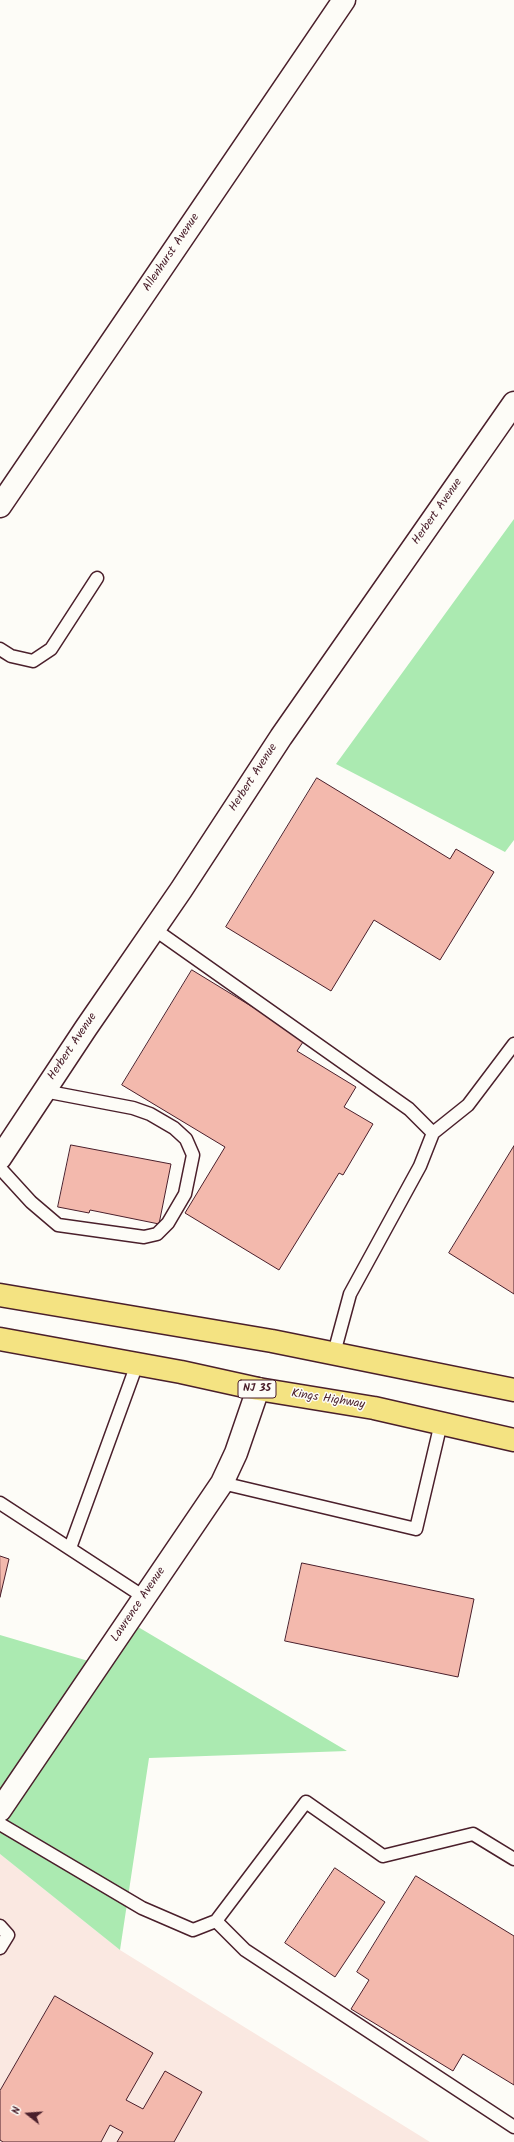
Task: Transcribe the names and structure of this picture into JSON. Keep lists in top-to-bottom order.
{
  "streets": {
    "main road": ["NJ 35", "Kings Highway"],
    "street": ["Allenhurst Avenue", "Herbert Avenue", "Lawrence Avenue"]
  },
  "crossings": [
    ["Kings Highway", "Lawrence Avenue"]
  ],
  "north": "left"
}
